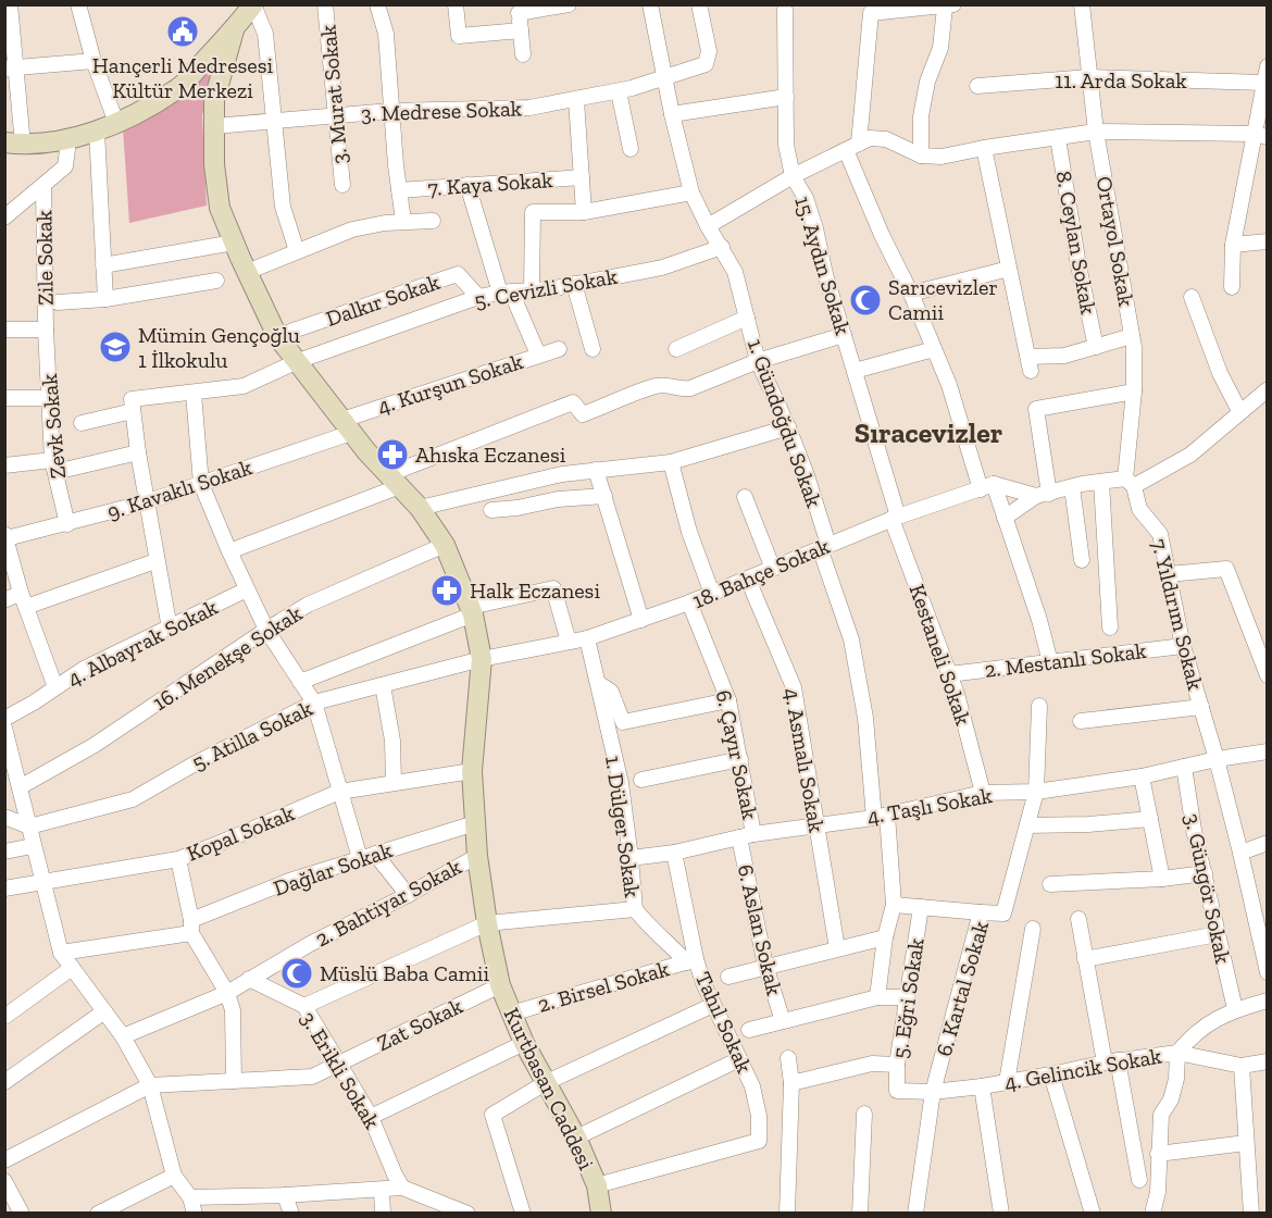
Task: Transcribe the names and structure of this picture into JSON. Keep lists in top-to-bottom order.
{
  "streets": {
    "main road": ["Kurtbasan Caddesi"],
    "street": [
      "11. Arda Sokak",
      "3. Murat Sokak",
      "3. Medrese Sokak",
      "7. Kaya Sokak",
      "Ortayol Sokak",
      "8. Ceylan Sokak",
      "Zile Sokak",
      "15. Aydın Sokak",
      "5. Cevizli Sokak",
      "Dalkır Sokak",
      "4. Kurşun Sokak",
      "1. Gündoğdu Sokak",
      "Zevk Sokak",
      "9. Kavaklı Sokak",
      "18. Bahçe Sokak",
      "7. Yıldırım Sokak",
      "4. Albayrak Sokak",
      "Kestaneli Sokak",
      "16. Menekşe Sokak",
      "2. Mestanlı Sokak",
      "5. Atilla Sokak",
      "6. Çayır Sokak",
      "4. Asmalı Sokak",
      "4. Taşlı Sokak",
      "1. Dülger Sokak",
      "Kopal Sokak",
      "Dağlar Sokak",
      "3. Güngör Sokak",
      "2. Bahtiyar Sokak",
      "6. Aslan Sokak",
      "2. Birsel Sokak",
      "6. Kartal Sokak",
      "5. Eğri Sokak",
      "Tahıl Sokak",
      "Zat Sokak",
      "4. Gelincik Sokak",
      "3. Erikli Sokak"
    ]
  },
  "crossings": [
    ["11. Arda Sokak", "Ortayol Sokak"],
    ["3. Murat Sokak", "3. Medrese Sokak"],
    ["3. Medrese Sokak", "1. Gündoğdu Sokak"],
    ["3. Medrese Sokak", "Kurtbasan Caddesi"],
    ["Ortayol Sokak", "7. Yıldırım Sokak"],
    ["Zile Sokak", "Zevk Sokak"],
    ["15. Aydın Sokak", "18. Bahçe Sokak"],
    ["15. Aydın Sokak", "Kestaneli Sokak"],
    ["5. Cevizli Sokak", "Dalkır Sokak"],
    ["5. Cevizli Sokak", "1. Gündoğdu Sokak"],
    ["5. Cevizli Sokak", "Kurtbasan Caddesi"],
    ["Dalkır Sokak", "Kurtbasan Caddesi"],
    ["4. Kurşun Sokak", "9. Kavaklı Sokak"],
    ["4. Kurşun Sokak", "Kurtbasan Caddesi"],
    ["1. Gündoğdu Sokak", "18. Bahçe Sokak"],
    ["1. Gündoğdu Sokak", "4. Taşlı Sokak"],
    ["1. Gündoğdu Sokak", "5. Eğri Sokak"],
    ["Zevk Sokak", "9. Kavaklı Sokak"],
    ["9. Kavaklı Sokak", "Kurtbasan Caddesi"],
    ["18. Bahçe Sokak", "Kestaneli Sokak"],
    ["18. Bahçe Sokak", "5. Atilla Sokak"],
    ["18. Bahçe Sokak", "6. Çayır Sokak"],
    ["18. Bahçe Sokak", "4. Asmalı Sokak"],
    ["18. Bahçe Sokak", "1. Dülger Sokak"],
    ["18. Bahçe Sokak", "Kurtbasan Caddesi"],
    ["7. Yıldırım Sokak", "2. Mestanlı Sokak"],
    ["7. Yıldırım Sokak", "4. Taşlı Sokak"],
    ["Kestaneli Sokak", "2. Mestanlı Sokak"],
    ["Kestaneli Sokak", "4. Taşlı Sokak"],
    ["16. Menekşe Sokak", "Kurtbasan Caddesi"],
    ["5. Atilla Sokak", "Kurtbasan Caddesi"],
    ["6. Çayır Sokak", "4. Taşlı Sokak"],
    ["6. Çayır Sokak", "6. Aslan Sokak"],
    ["4. Asmalı Sokak", "4. Taşlı Sokak"],
    ["4. Taşlı Sokak", "1. Dülger Sokak"],
    ["4. Taşlı Sokak", "3. Güngör Sokak"],
    ["4. Taşlı Sokak", "6. Aslan Sokak"],
    ["4. Taşlı Sokak", "6. Kartal Sokak"],
    ["4. Taşlı Sokak", "Tahıl Sokak"],
    ["1. Dülger Sokak", "3. Erikli Sokak"],
    ["1. Dülger Sokak", "Kurtbasan Caddesi"],
    ["Kopal Sokak", "Kurtbasan Caddesi"],
    ["Dağlar Sokak", "Kurtbasan Caddesi"],
    ["2. Bahtiyar Sokak", "3. Erikli Sokak"],
    ["2. Bahtiyar Sokak", "Kurtbasan Caddesi"],
    ["2. Birsel Sokak", "Tahıl Sokak"],
    ["2. Birsel Sokak", "Kurtbasan Caddesi"],
    ["6. Kartal Sokak", "5. Eğri Sokak"],
    ["6. Kartal Sokak", "4. Gelincik Sokak"],
    ["5. Eğri Sokak", "4. Gelincik Sokak"],
    ["Tahıl Sokak", "Kurtbasan Caddesi"],
    ["Zat Sokak", "3. Erikli Sokak"],
    ["Zat Sokak", "Kurtbasan Caddesi"]
  ],
  "districts": ["Sıracevizler"],
  "places": {
    "public building": ["Hançerli Medresesi Kültür Merkezi"],
    "mosque": ["Sarıcevizler Camii", "Müslü Baba Camii"],
    "school or university": ["Mümin Gençoğlu 1 İlkokulu"],
    "pharmacy": ["Ahıska Eczanesi", "Halk Eczanesi"]
  }
}
